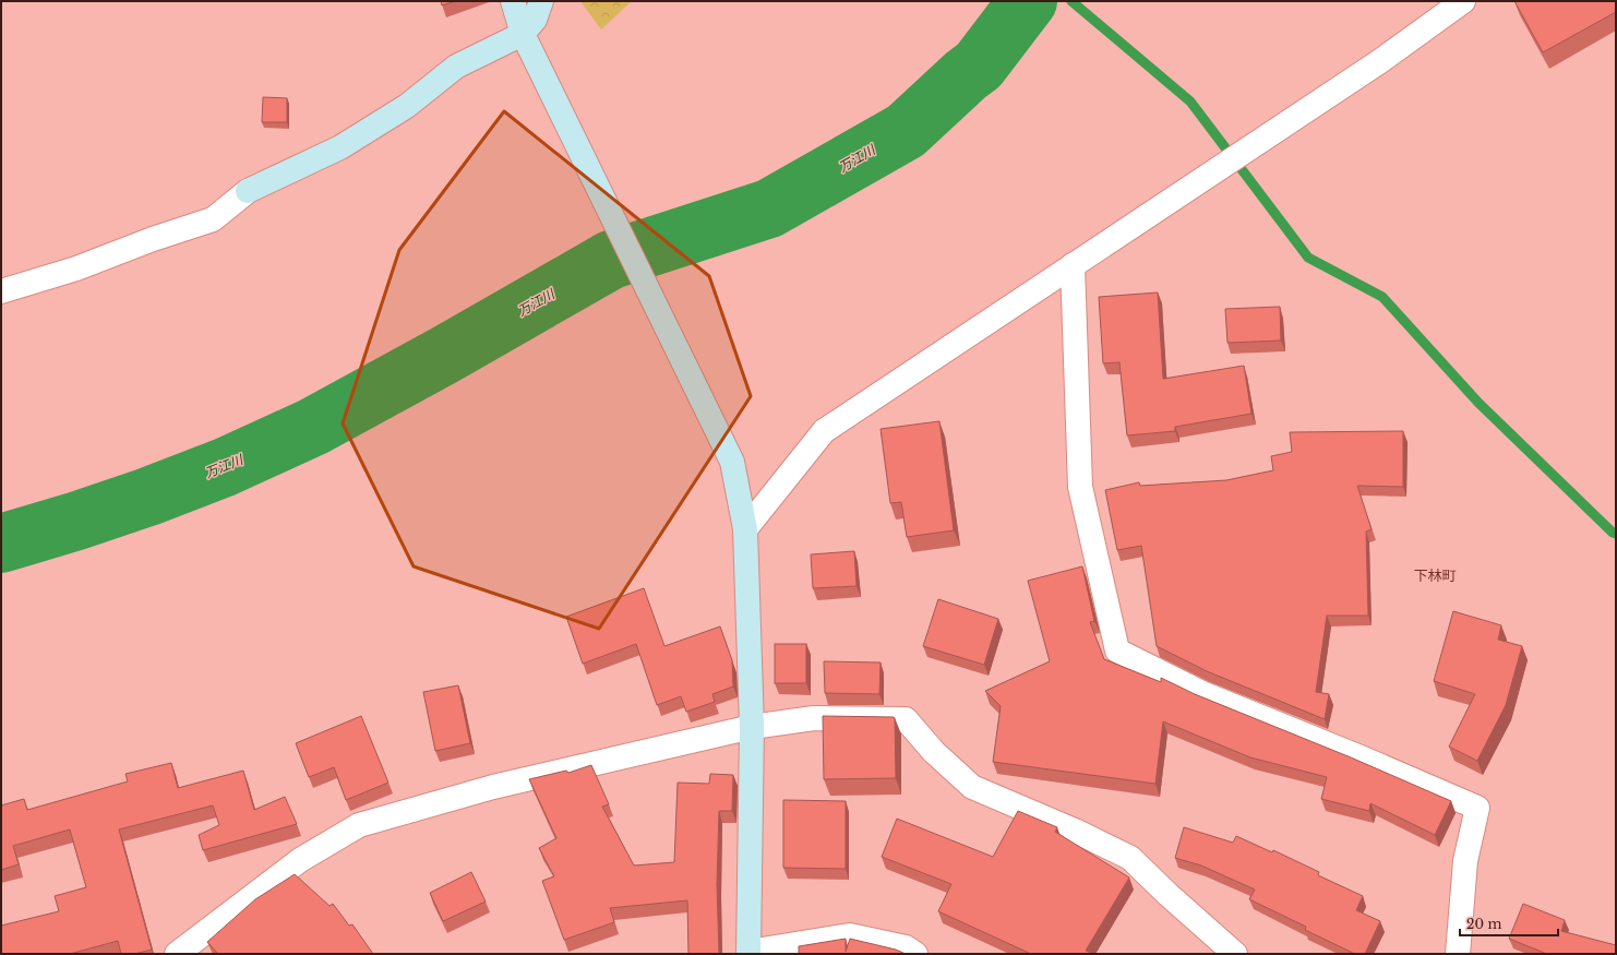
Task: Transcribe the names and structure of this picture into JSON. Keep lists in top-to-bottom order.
{
  "districts": ["下林町"],
  "water": ["万江川"],
  "scale_bar": "20 m"
}
